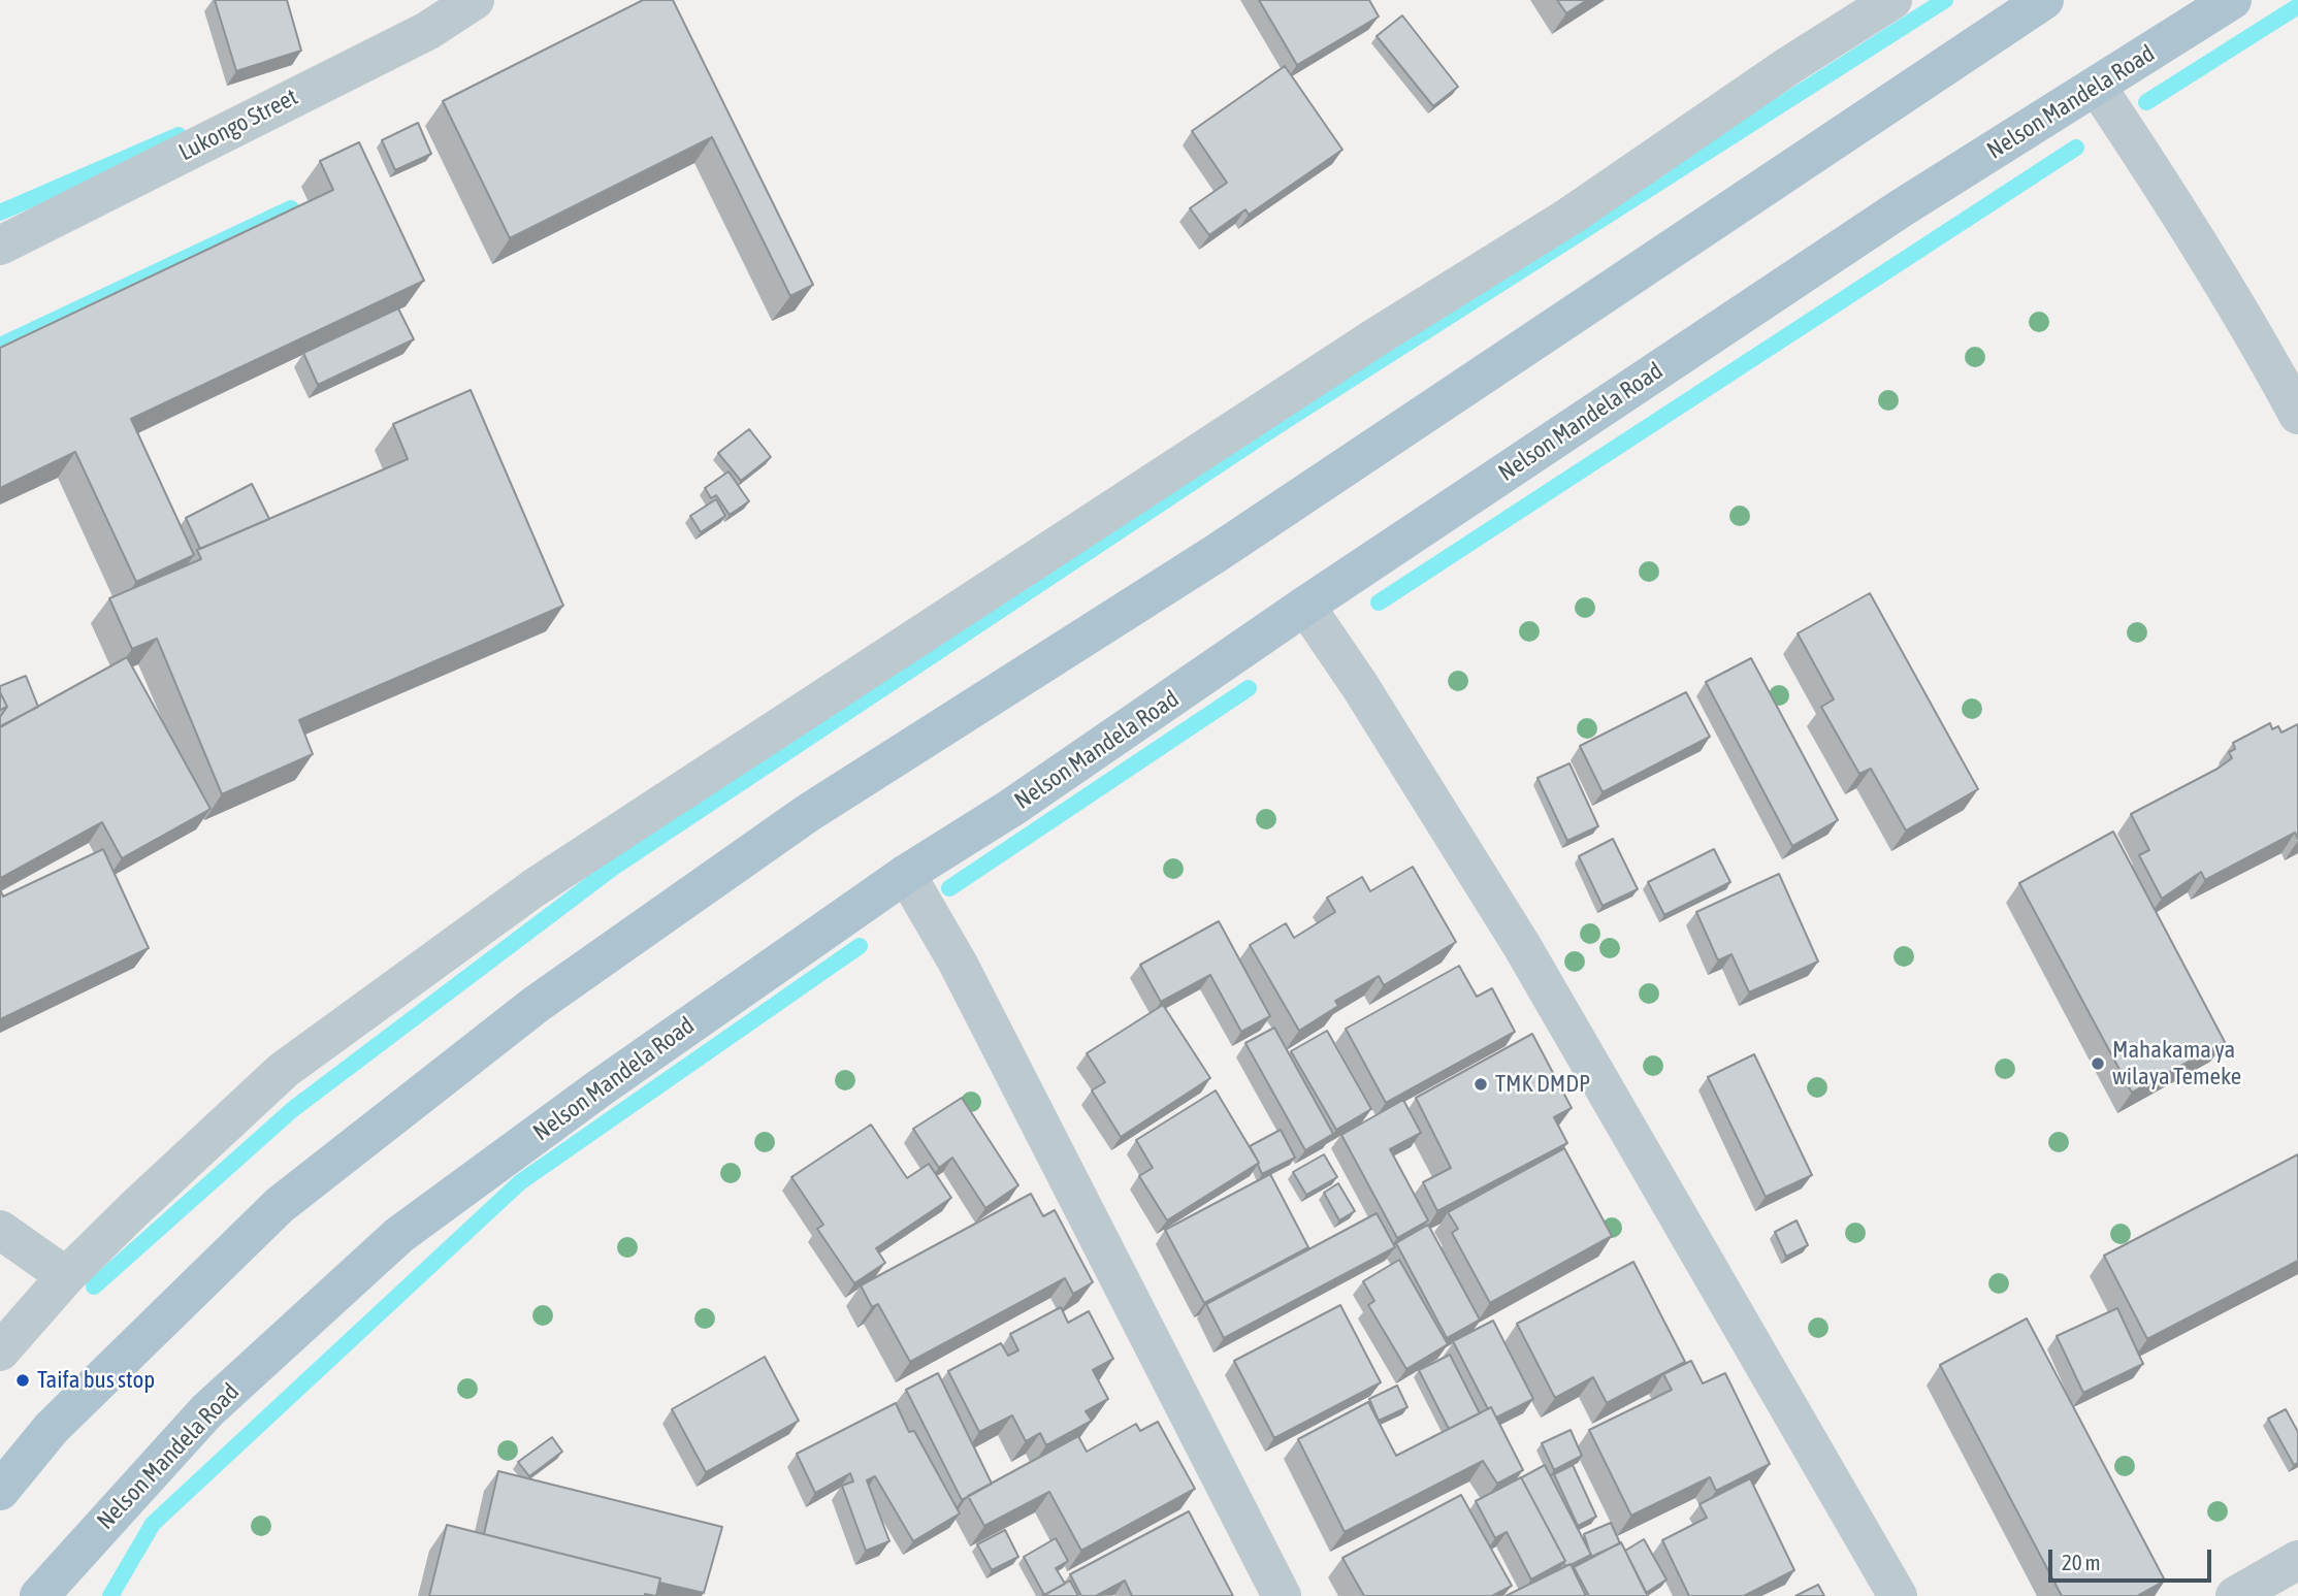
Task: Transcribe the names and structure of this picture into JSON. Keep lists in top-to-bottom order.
{
  "streets": {
    "main road": ["Nelson Mandela Road"],
    "street": ["Lukongo Street"]
  },
  "places": ["Mahakama ya wilaya Temeke", "TMK DMDP", "Taifa bus stop"],
  "scale_bar": "20 m"
}
